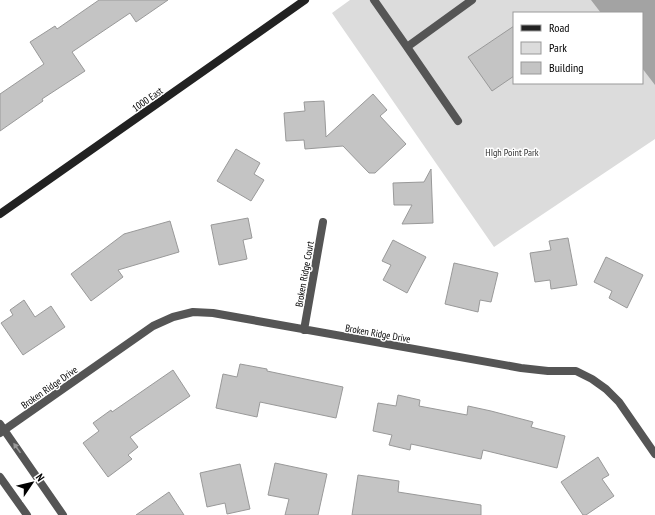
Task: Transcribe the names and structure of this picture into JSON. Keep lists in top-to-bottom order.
{
  "streets": {
    "street": ["1000 East", "Broken Ridge Court", "Broken Ridge Drive"]
  },
  "crossings": [
    ["Broken Ridge Court", "Broken Ridge Drive"]
  ],
  "parks": ["HIgh Point Park"],
  "legend": ["Road", "Park", "Building"],
  "north": "top right"
}
